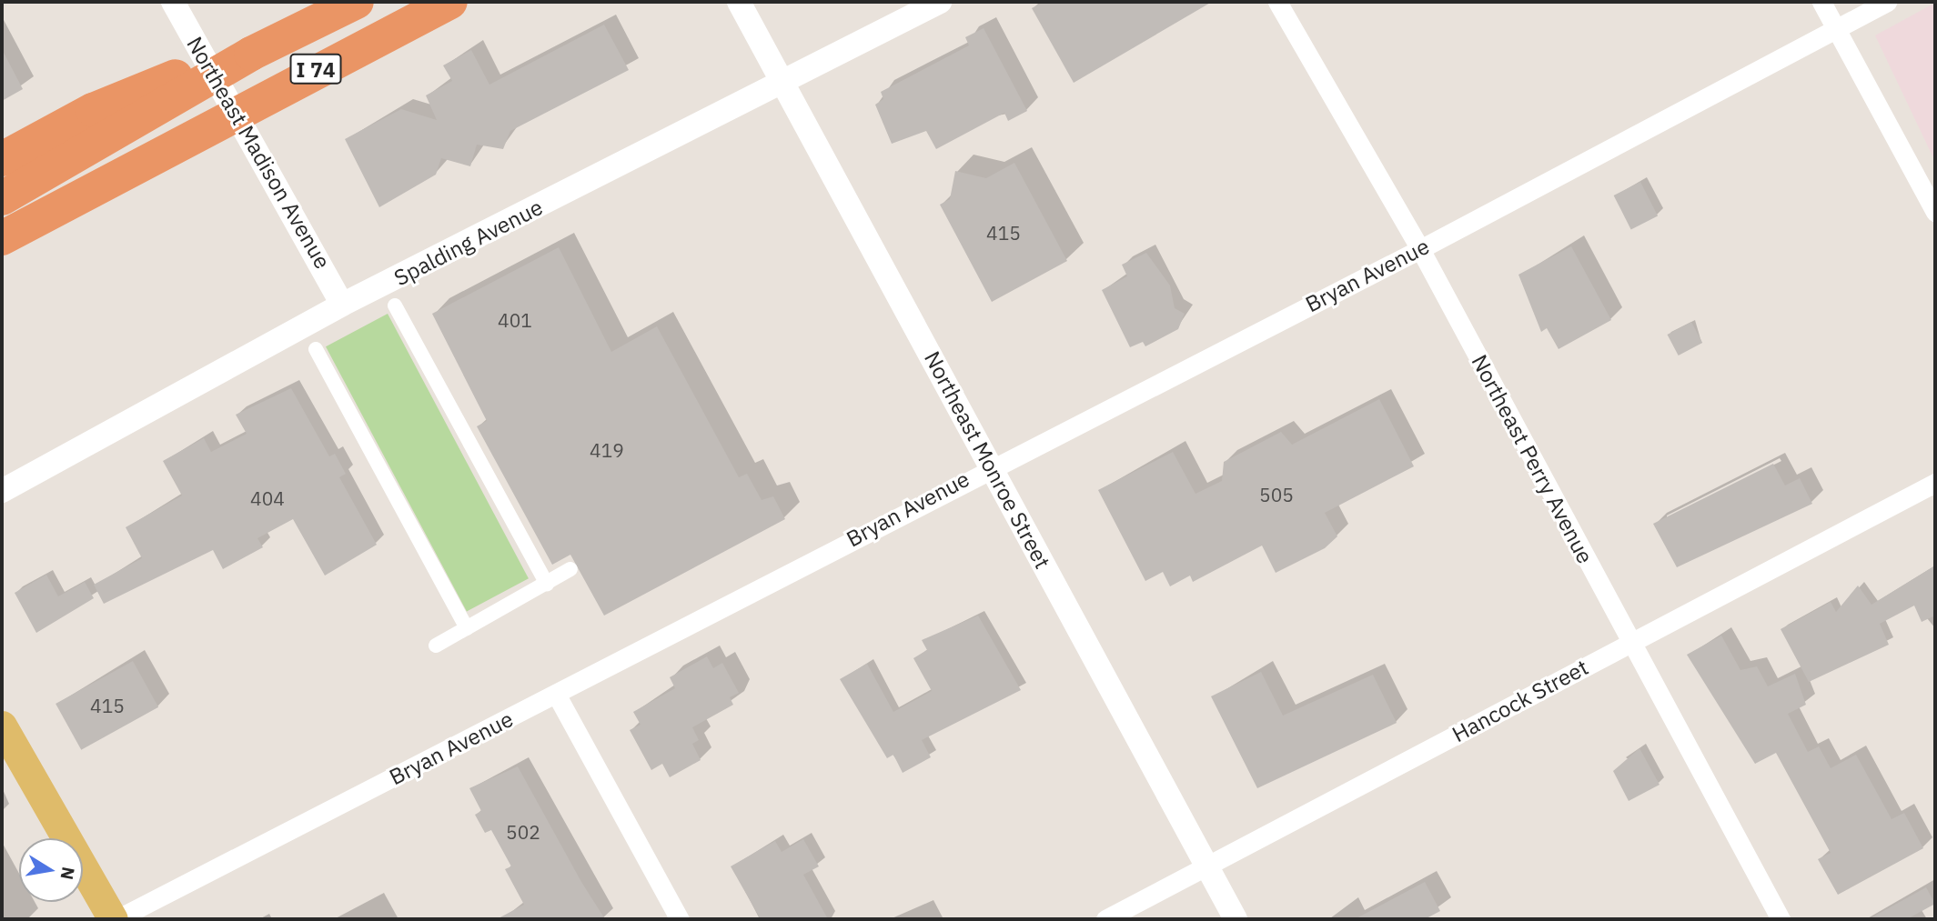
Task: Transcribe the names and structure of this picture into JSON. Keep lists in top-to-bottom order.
{
  "streets": {
    "highway": ["I 74"],
    "street": [
      "Northeast Madison Avenue",
      "Spalding Avenue",
      "Bryan Avenue",
      "Northeast Perry Avenue",
      "Northeast Monroe Street",
      "Hancock Street"
    ]
  },
  "crossings": [
    ["Northeast Madison Avenue", "Spalding Avenue"],
    ["Spalding Avenue", "Northeast Monroe Street"],
    ["Bryan Avenue", "Northeast Perry Avenue"],
    ["Bryan Avenue", "Northeast Monroe Street"],
    ["Northeast Perry Avenue", "Hancock Street"],
    ["Northeast Monroe Street", "Hancock Street"]
  ],
  "house_numbers": [
    "415",
    "401",
    "419",
    "505",
    "404",
    "415",
    "502"
  ],
  "north": "right"
}
